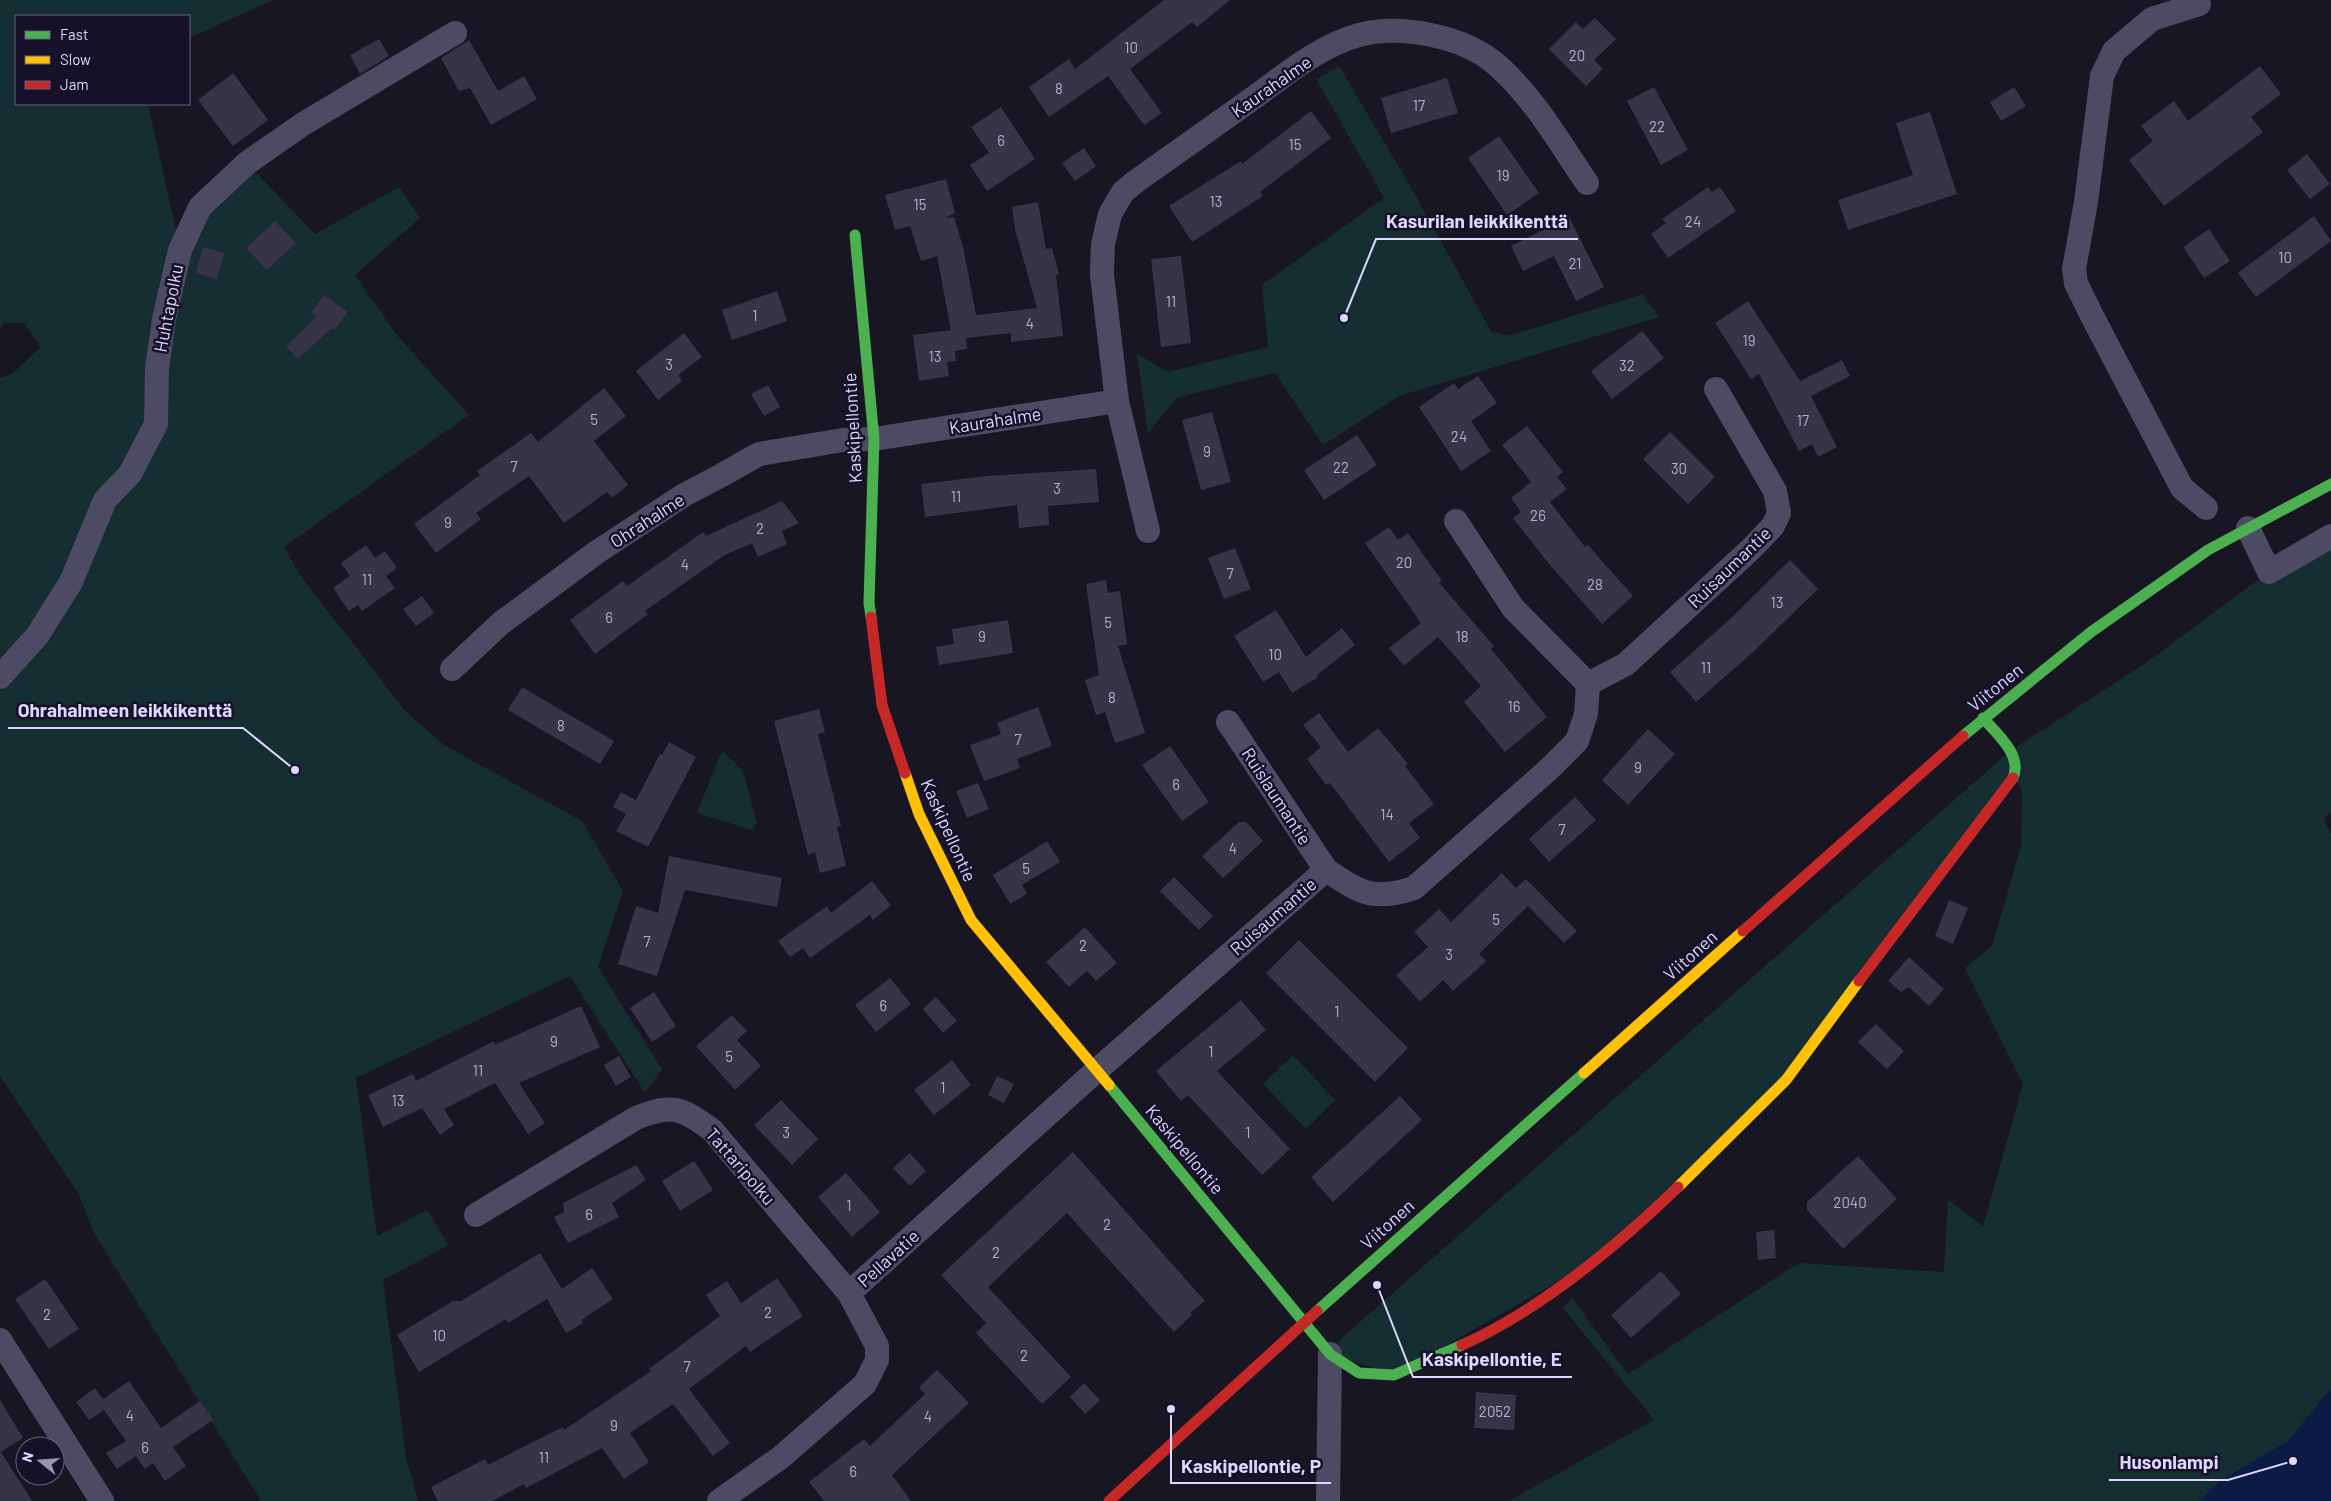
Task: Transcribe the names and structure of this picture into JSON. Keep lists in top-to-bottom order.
{
  "streets": {
    "street": [
      "Kaurahalme",
      "Huhtapolku",
      "Kaskipellontie",
      "Ohrahalme",
      "Ruisaumantie",
      "Viitonen",
      "Ruislaumantie",
      "Tattaripolku",
      "Pellavatie"
    ]
  },
  "crossings": [
    ["Kaurahalme", "Kaskipellontie"],
    ["Kaurahalme", "Ohrahalme"],
    ["Kaskipellontie", "Ohrahalme"],
    ["Kaskipellontie", "Ruisaumantie"],
    ["Kaskipellontie", "Viitonen"],
    ["Kaskipellontie", "Pellavatie"],
    ["Ruisaumantie", "Ruislaumantie"],
    ["Ruisaumantie", "Pellavatie"],
    ["Tattaripolku", "Pellavatie"]
  ],
  "places": [
    "Kasurilan leikkikenttä",
    "Ohrahalmeen leikkikenttä",
    "Kaskipellontie, E",
    "Kaskipellontie, P",
    "Husonlampi"
  ],
  "house_numbers": [
    "10",
    "20",
    "8",
    "17",
    "22",
    "6",
    "15",
    "19",
    "13",
    "15",
    "24",
    "10",
    "21",
    "11",
    "1",
    "4",
    "19",
    "13",
    "3",
    "32",
    "5",
    "17",
    "24",
    "9",
    "7",
    "22",
    "30",
    "3",
    "11",
    "26",
    "9",
    "2",
    "20",
    "4",
    "7",
    "11",
    "28",
    "13",
    "6",
    "5",
    "9",
    "18",
    "10",
    "11",
    "8",
    "16",
    "8",
    "7",
    "9",
    "6",
    "14",
    "7",
    "4",
    "5",
    "5",
    "7",
    "2",
    "3",
    "6",
    "1",
    "9",
    "1",
    "5",
    "11",
    "1",
    "13",
    "3",
    "1",
    "2040",
    "1",
    "6",
    "2",
    "2",
    "2",
    "2",
    "10",
    "2",
    "7",
    "2052",
    "4",
    "4",
    "9",
    "6",
    "11",
    "6"
  ],
  "legend": ["Fast", "Slow", "Jam"],
  "north": "left"
}
